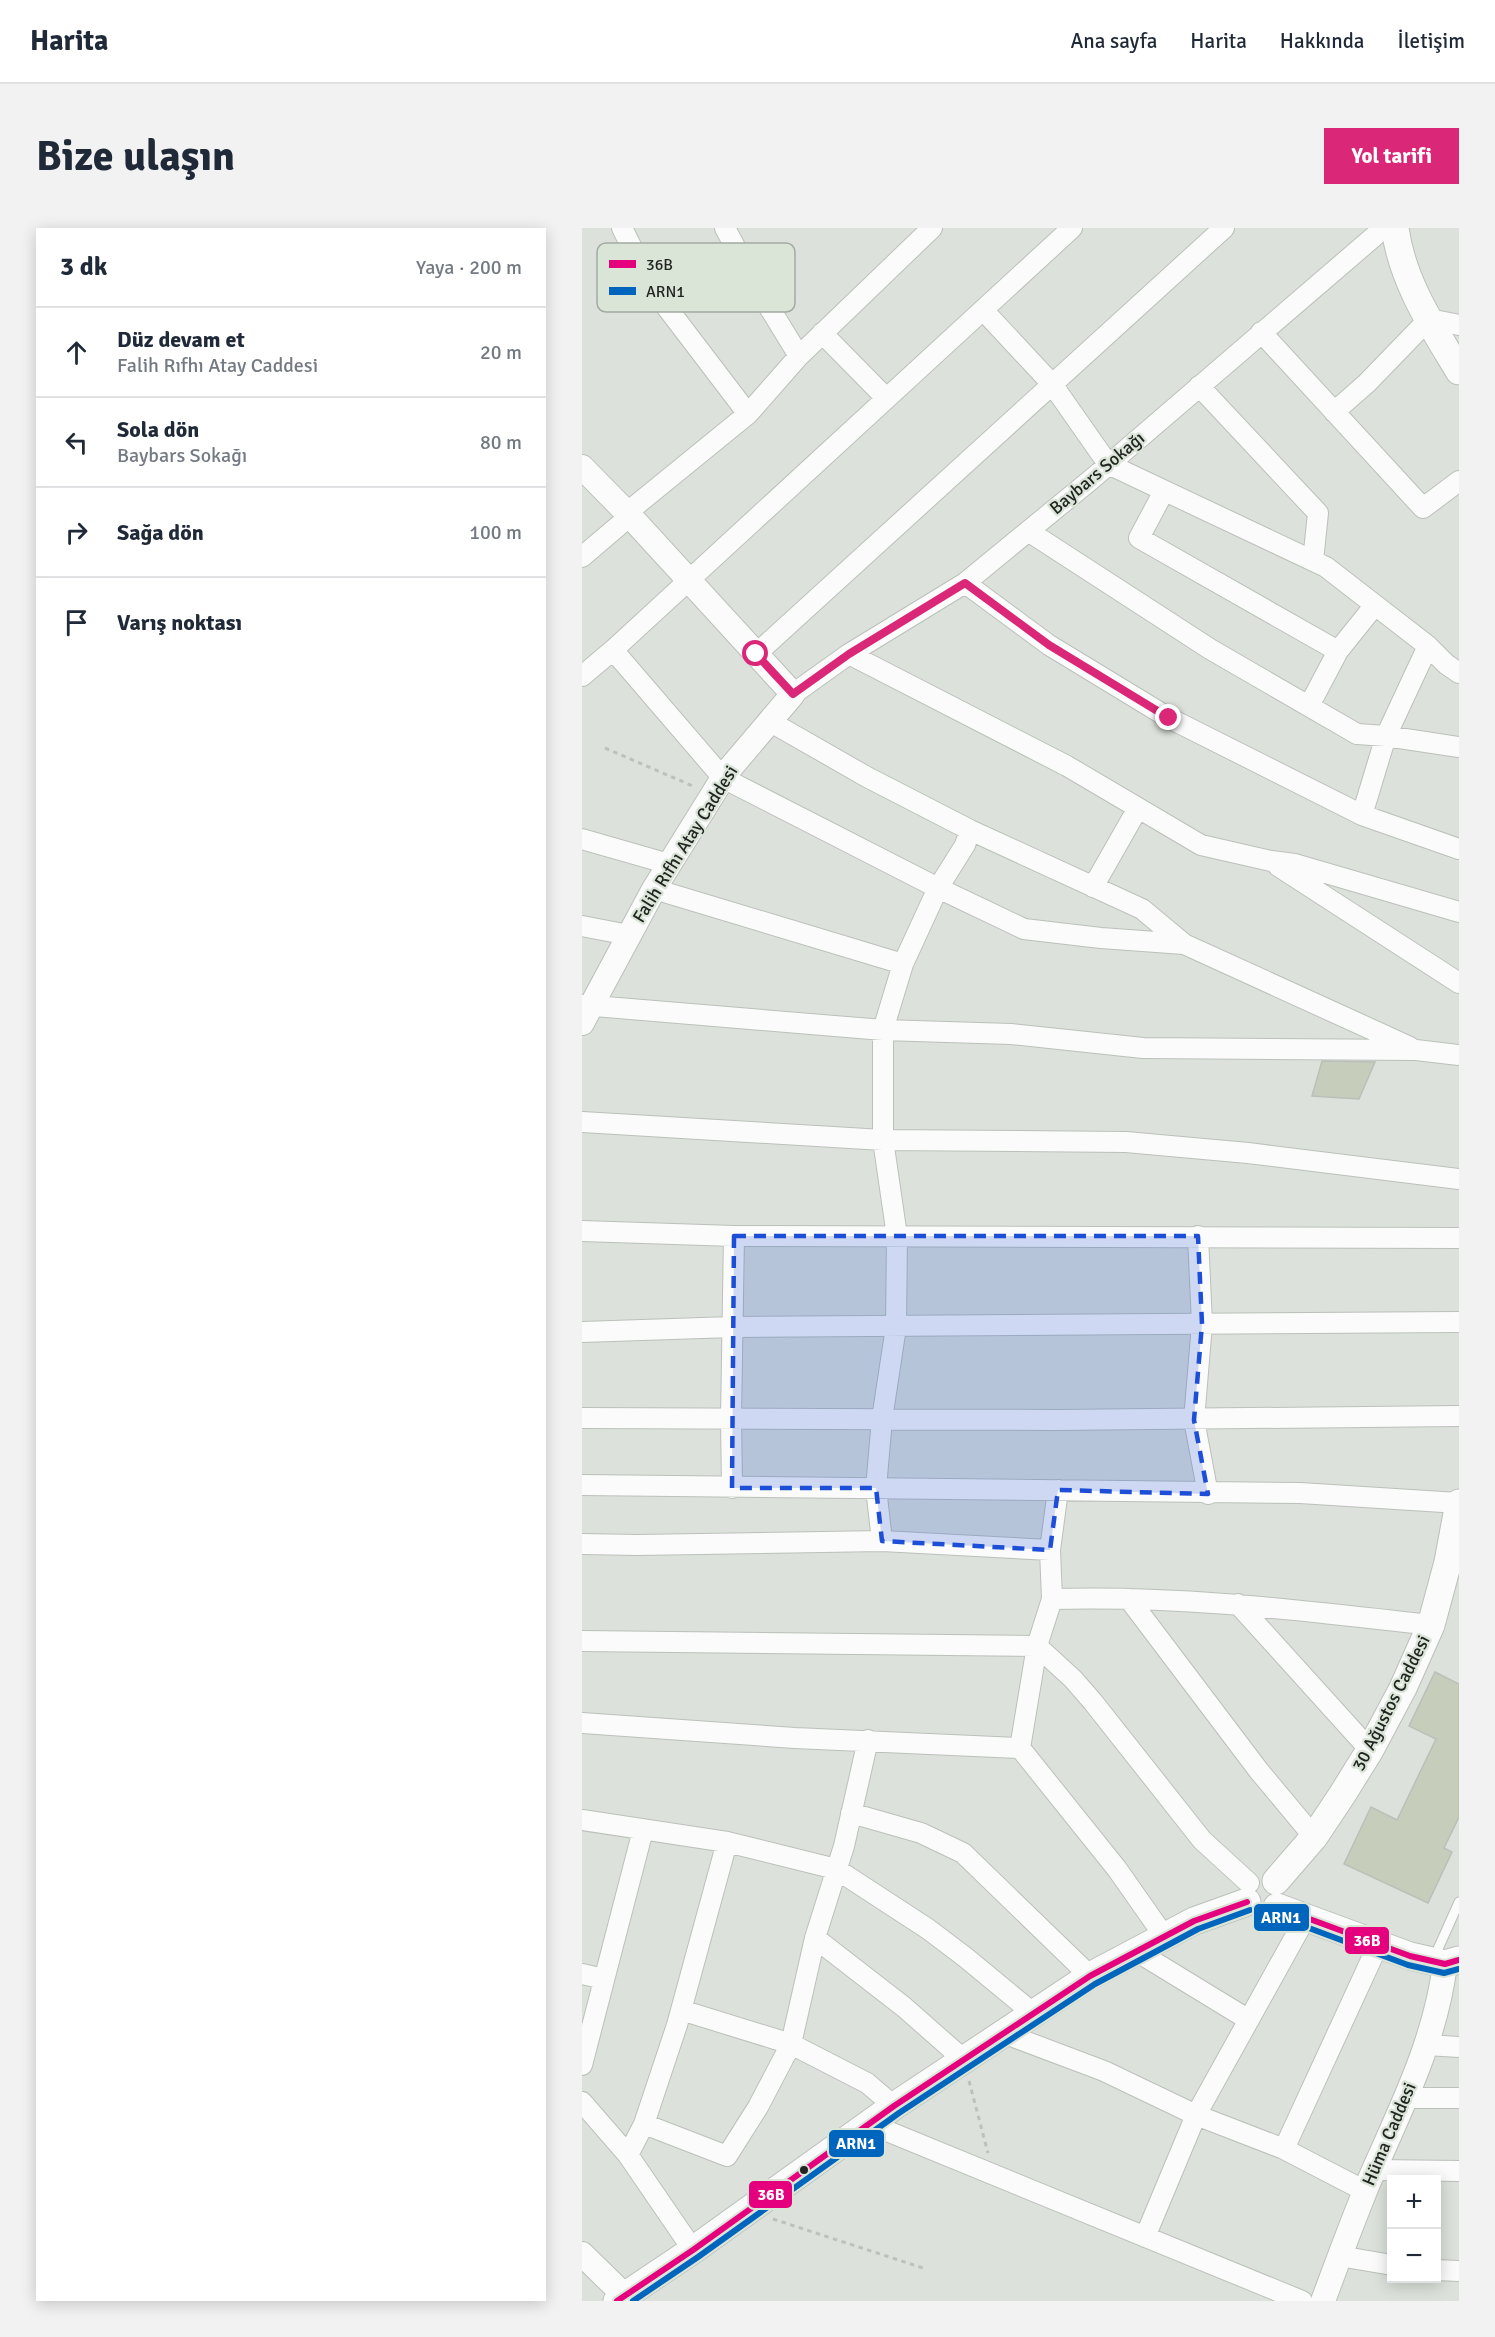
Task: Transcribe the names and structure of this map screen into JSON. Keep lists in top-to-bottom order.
{
  "streets": {
    "main road": ["30 Ağustos Caddesi"],
    "street": ["Baybars Sokağı", "Falih Rıfhı Atay Caddesi", "Hüma Caddesi"]
  },
  "crossings": [
    ["Baybars Sokağı", "Falih Rıfhı Atay Caddesi"]
  ],
  "lines": ["transit line 36B", "transit line ARN1"],
  "legend": ["36B", "ARN1"],
  "page": {
    "header": "Harita",
    "nav": [
      "Ana sayfa",
      "Harita",
      "Hakkında",
      "İletişim"
    ],
    "buttons": "Yol tarifi",
    "title": "Bize ulaşın",
    "heading": ["3 dk", "Yaya · 200 m"],
    "list": [
      ["Düz devam et", "Falih Rıfhı Atay Caddesi", "20 m"],
      ["Sola dön", "Baybars Sokağı", "80 m"],
      ["Sağa dön", "100 m"],
      "Varış noktası"
    ],
    "map_buttons": ["+", "−"]
  }
}
